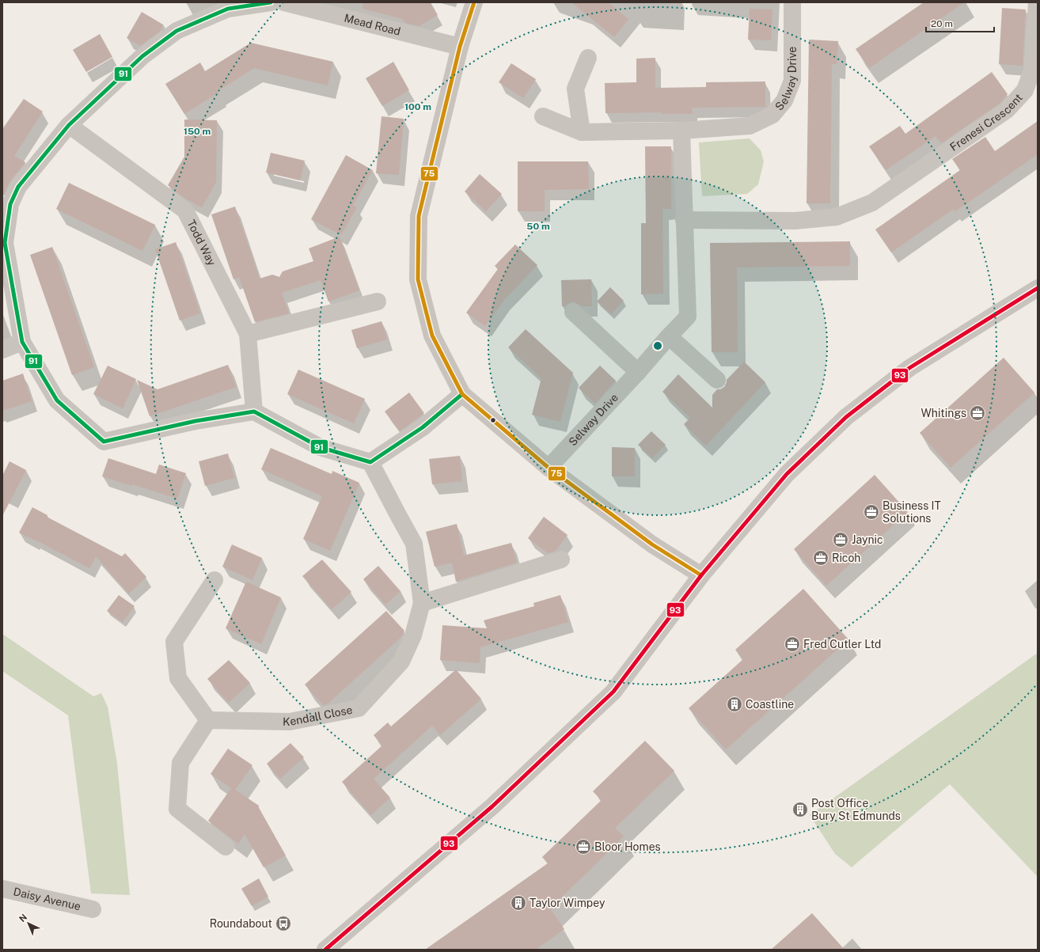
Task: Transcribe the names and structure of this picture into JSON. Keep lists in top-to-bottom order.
{
  "streets": {
    "street": [
      "Mead Road",
      "Selway Drive",
      "Frenesi Crescent",
      "Todd Way",
      "Kendall Close",
      "Daisy Avenue"
    ]
  },
  "crossings": [
    ["Selway Drive", "Frenesi Crescent"]
  ],
  "places": {
    "office": [
      "Whitings",
      "Business IT Solutions",
      "Jaynic",
      "Ricoh",
      "Fred Cutler Ltd",
      "Bloor Homes"
    ],
    "building": ["Coastline", "Post Office Bury St Edmunds", "Taylor Wimpey"],
    "bus stop": ["Roundabout"]
  },
  "lines": ["transit line 91", "transit line 75", "transit line 93"],
  "scale_bar": "20 m",
  "north": "top left",
  "rings": ["100 m", "150 m", "50 m"]
}
